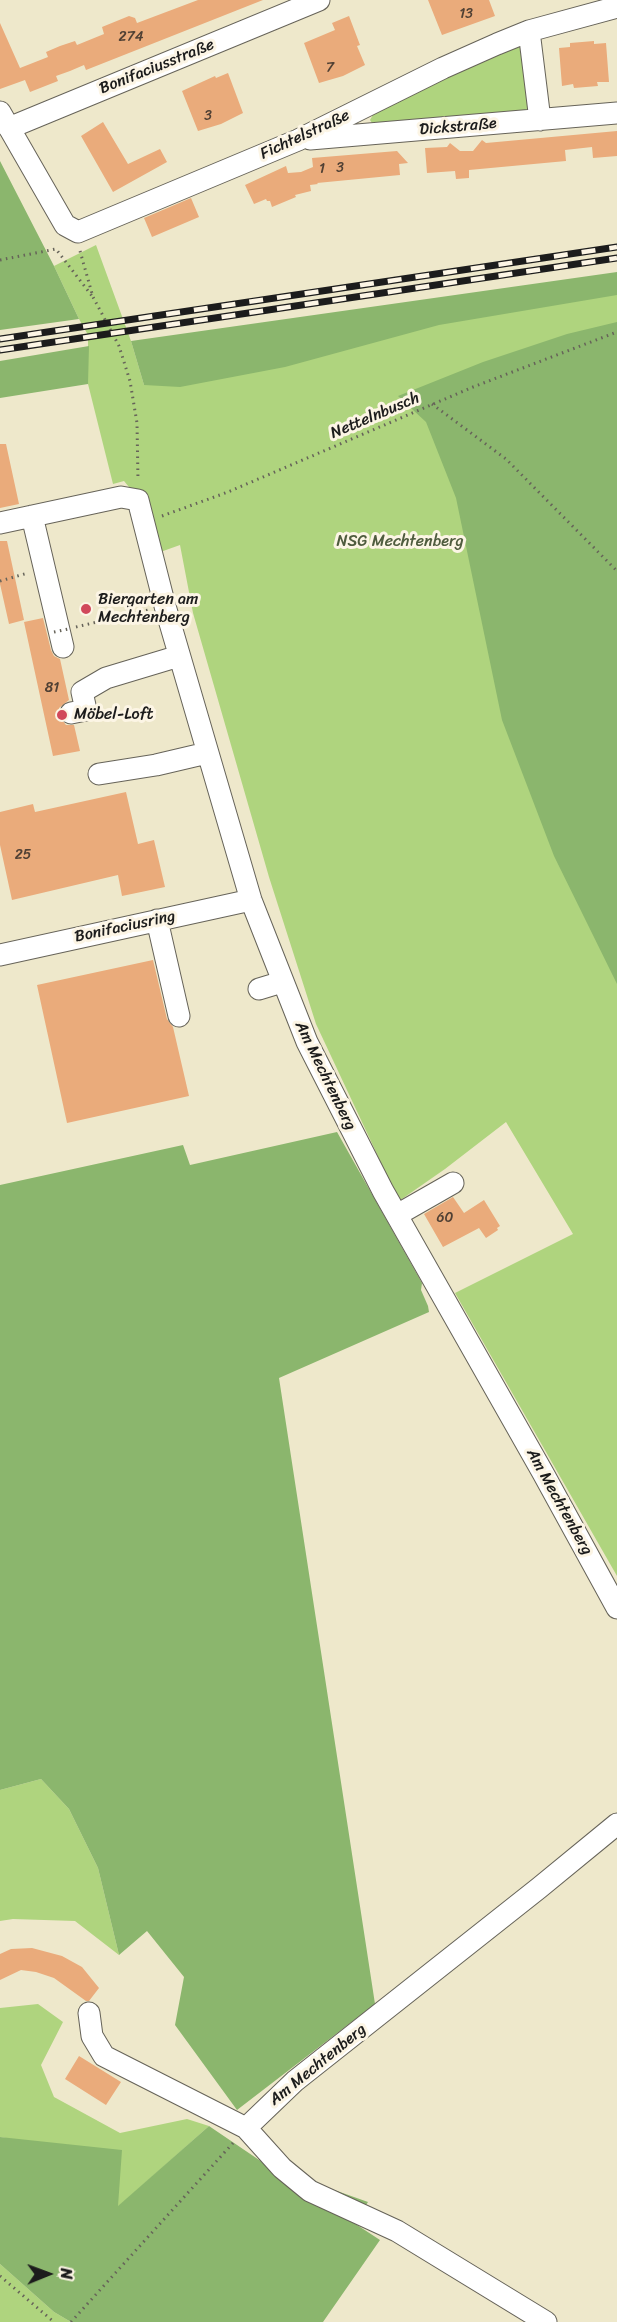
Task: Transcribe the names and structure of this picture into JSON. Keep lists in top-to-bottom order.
{
  "streets": {
    "street": [
      "Bonifaciusstraße",
      "Dickstraße",
      "Fichtelstraße",
      "Bonifaciusring",
      "Am Mechtenberg"
    ],
    "path": ["Nettelnbusch"]
  },
  "crossings": [
    ["Bonifaciusstraße", "Fichtelstraße"],
    ["Dickstraße", "Fichtelstraße"],
    ["Nettelnbusch", "Am Mechtenberg"],
    ["Bonifaciusring", "Am Mechtenberg"]
  ],
  "parks": ["NSG Mechtenberg"],
  "places": ["Biergarten am Mechtenberg", "Möbel-Loft"],
  "house_numbers": [
    "13",
    "274",
    "7",
    "3",
    "3",
    "1",
    "81",
    "25",
    "60"
  ],
  "north": "right"
}
